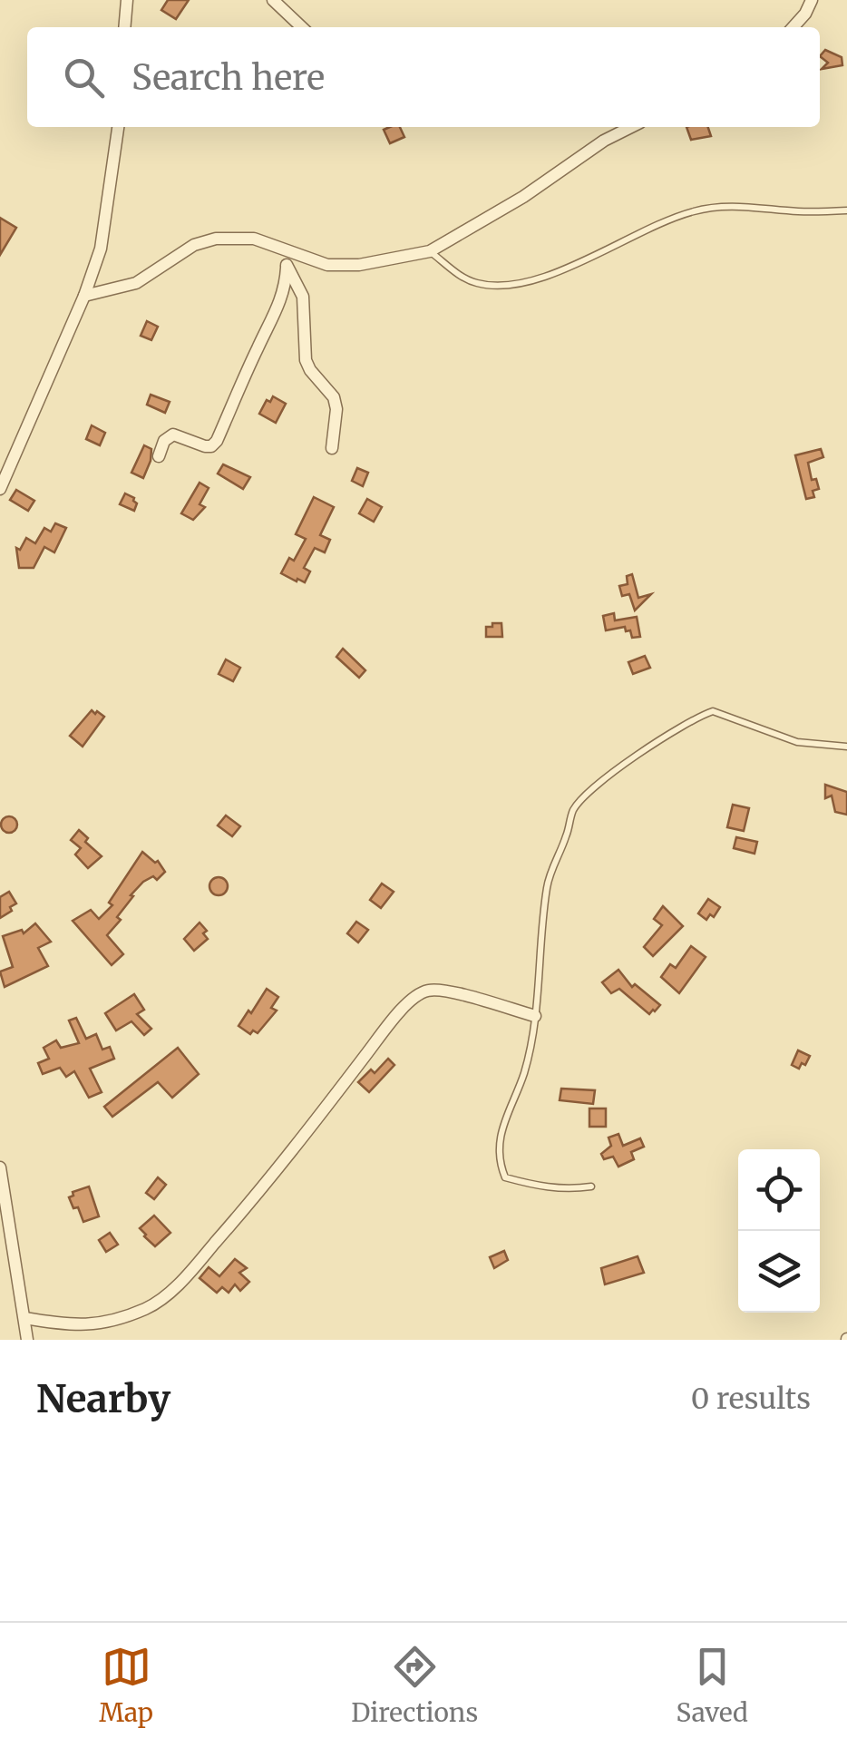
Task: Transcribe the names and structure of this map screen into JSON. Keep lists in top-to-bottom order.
{
  "page": {
    "search": "Search here",
    "heading": ["Nearby", "0 results"],
    "nav": ["Map", "Directions", "Saved"]
  }
}
